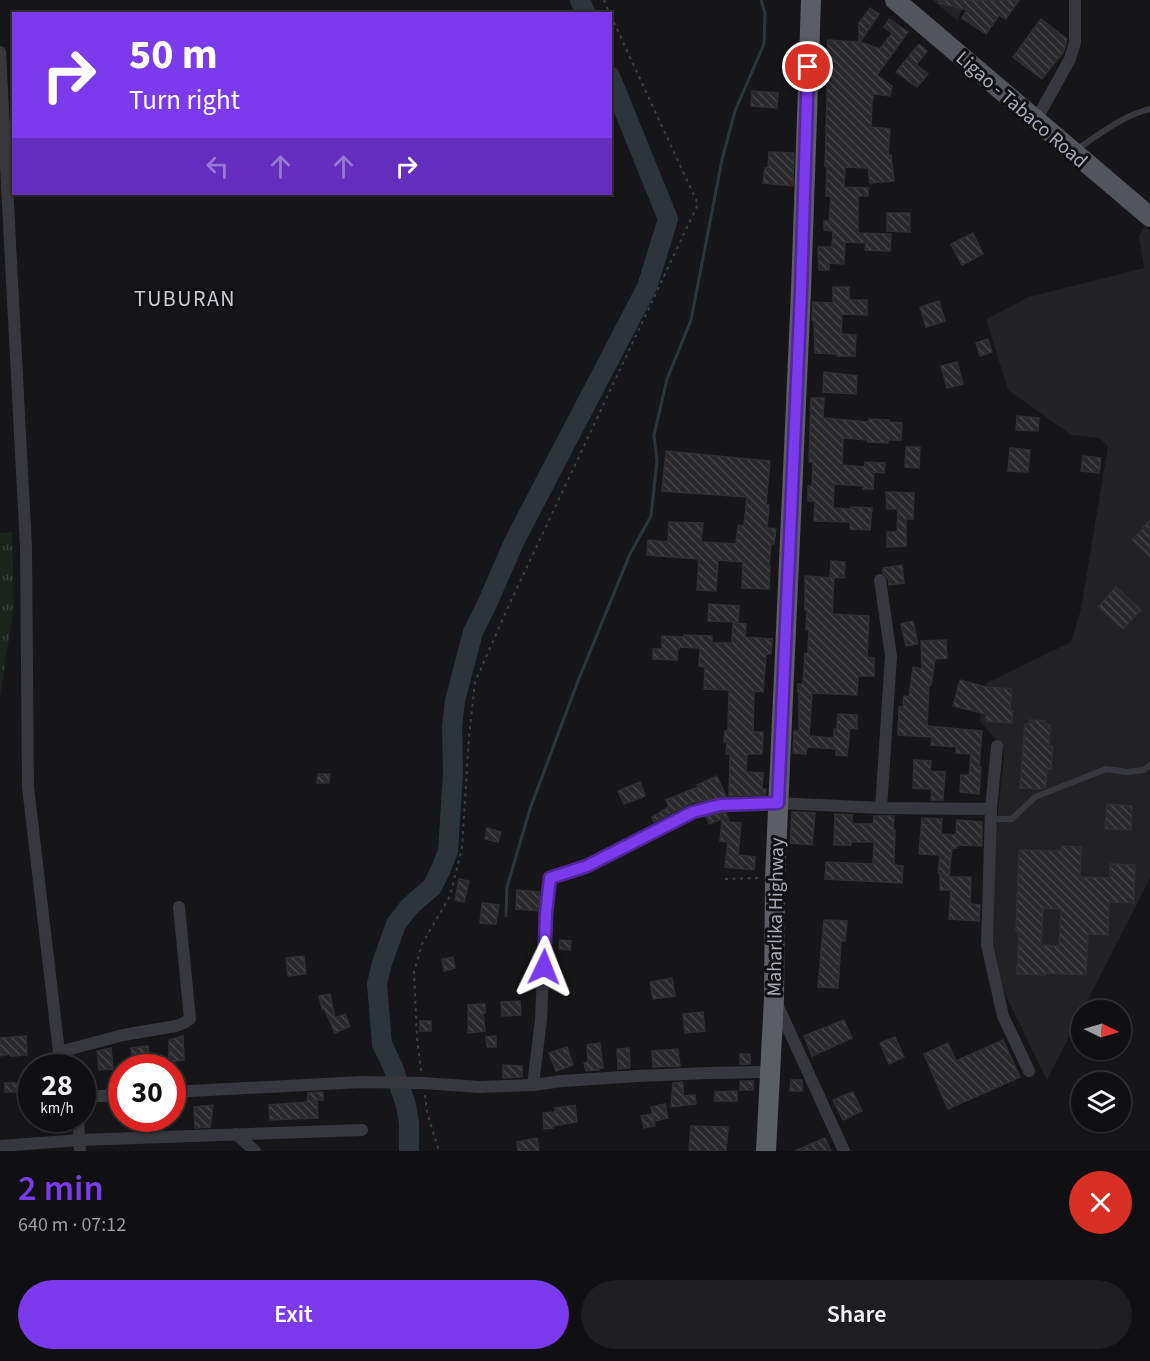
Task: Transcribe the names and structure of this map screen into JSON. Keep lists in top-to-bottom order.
{
  "streets": {
    "highway": ["Maharlika Highway"],
    "main road": ["Ligao - Tabaco Road"]
  },
  "districts": ["TUBURAN"],
  "north": "right",
  "page": {
    "turn": ["50 m", "Turn right"],
    "speed": "28 km/h",
    "limit": "30",
    "heading": ["2 min", "640 m · 07:12"],
    "buttons": ["Exit", "Share"]
  }
}
